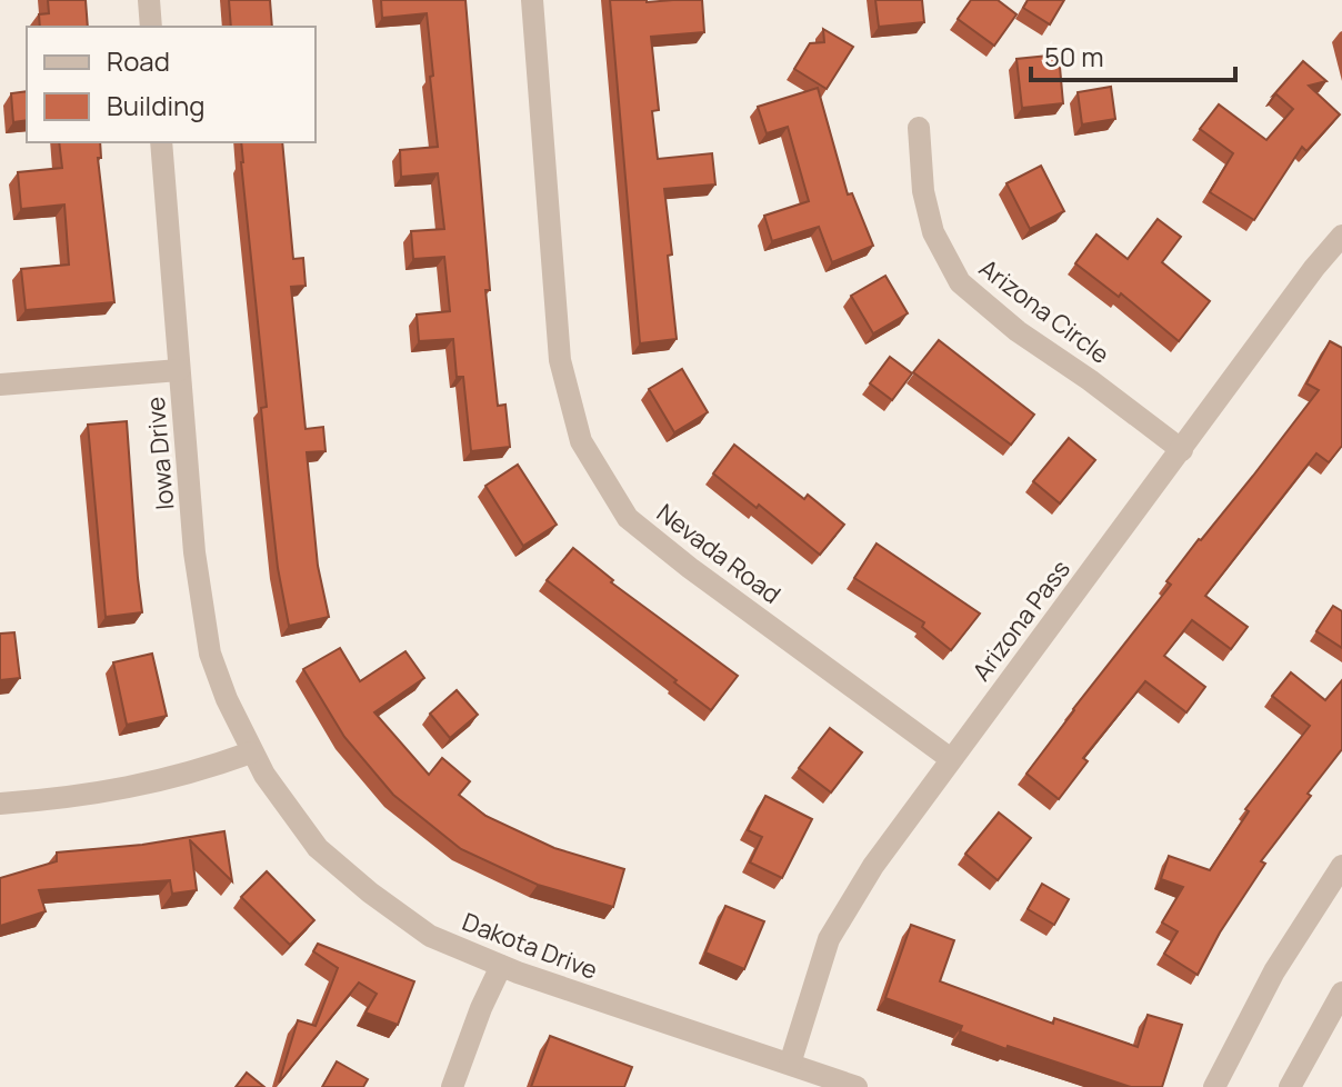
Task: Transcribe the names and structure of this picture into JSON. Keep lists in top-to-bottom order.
{
  "streets": {
    "street": [
      "Arizona Circle",
      "Iowa Drive",
      "Nevada Road",
      "Arizona Pass",
      "Dakota Drive"
    ]
  },
  "crossings": [
    ["Arizona Circle", "Arizona Pass"],
    ["Iowa Drive", "Dakota Drive"],
    ["Nevada Road", "Arizona Pass"],
    ["Arizona Pass", "Dakota Drive"]
  ],
  "legend": ["Road", "Building"],
  "scale_bar": "50 m"
}
